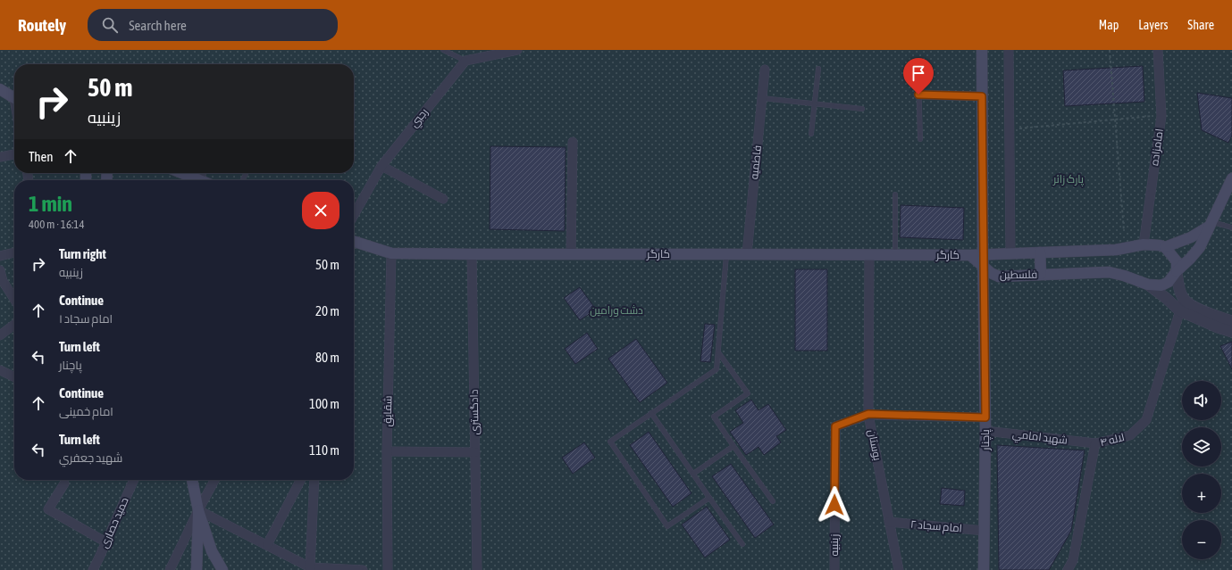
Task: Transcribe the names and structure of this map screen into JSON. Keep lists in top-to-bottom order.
{
  "streets": {
    "main road": ["کارگر", "فلسطین", "پاچنار"],
    "street": [
      "رجبي",
      "امامزاده",
      "فاطميه",
      "شقايق",
      "دادگستری",
      "شهيد امامي",
      "لاله ۴",
      "بوستان",
      "حمید حصاری",
      "امام سجاد ۲",
      "زينبيه"
    ]
  },
  "crossings": [
    ["امامزاده", "فلسطین"],
    ["فاطميه", "کارگر"],
    ["کارگر", "فلسطین"],
    ["کارگر", "شقايق"],
    ["کارگر", "دادگستری"],
    ["کارگر", "بوستان"],
    ["فلسطین", "پاچنار"],
    ["شهيد امامي", "پاچنار"],
    ["شهيد امامي", "لاله ۴"],
    ["پاچنار", "امام سجاد ۲"],
    ["بوستان", "امام سجاد ۲"],
    ["بوستان", "زينبيه"]
  ],
  "parks": ["پارک زائر", "دشت ورامین"],
  "page": {
    "header": "Routely",
    "search": "Search here",
    "nav": ["Map", "Layers", "Share"],
    "turn": ["50 m", "زينبيه"],
    "then": "Then",
    "heading": ["1 min", "400 m · 16:14"],
    "list": [
      {
        "name": "Turn right",
        "note": "زينبيه",
        "value": "50 m"
      },
      {
        "name": "Continue",
        "note": "امام سجاد ۱",
        "value": "20 m"
      },
      {
        "name": "Turn left",
        "note": "پاچنار",
        "value": "80 m"
      },
      {
        "name": "Continue",
        "note": "امام خمینی",
        "value": "100 m"
      },
      {
        "name": "Turn left",
        "note": "شهيد جعفري",
        "value": "110 m"
      }
    ],
    "map_buttons": ["+", "−"]
  }
}
